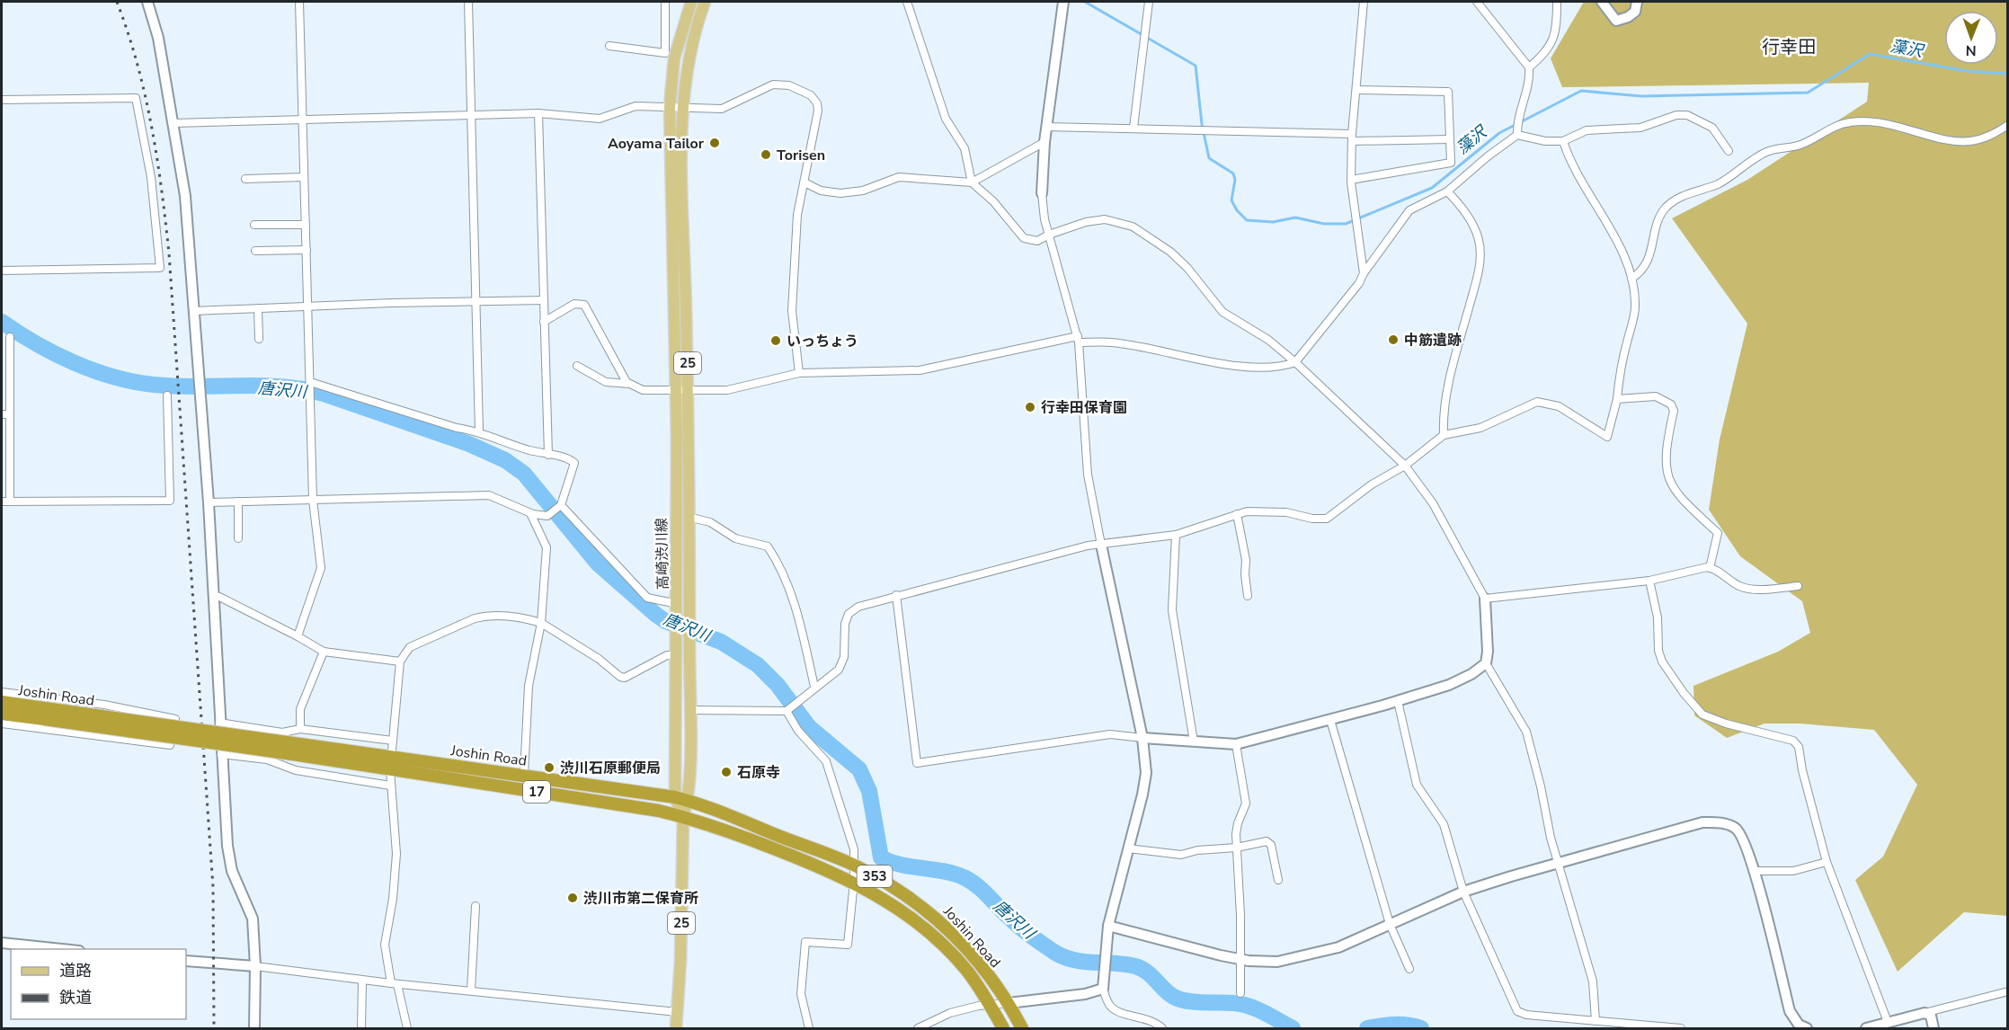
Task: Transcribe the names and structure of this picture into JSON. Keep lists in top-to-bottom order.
{
  "streets": {
    "highway": ["Joshin Road", "17", "353"],
    "main road": ["25", "高崎渋川線"]
  },
  "crossings": [
    ["25", "高崎渋川線"],
    ["25", "Joshin Road"],
    ["高崎渋川線", "Joshin Road"]
  ],
  "districts": ["行幸田"],
  "water": ["藻沢", "唐沢川"],
  "places": [
    "Aoyama Tailor",
    "Torisen",
    "中筋遺跡",
    "いっちょう",
    "行幸田保育園",
    "渋川石原郵便局",
    "石原寺",
    "渋川市第二保育所"
  ],
  "legend": ["道路", "鉄道"],
  "north": "bottom"
}
